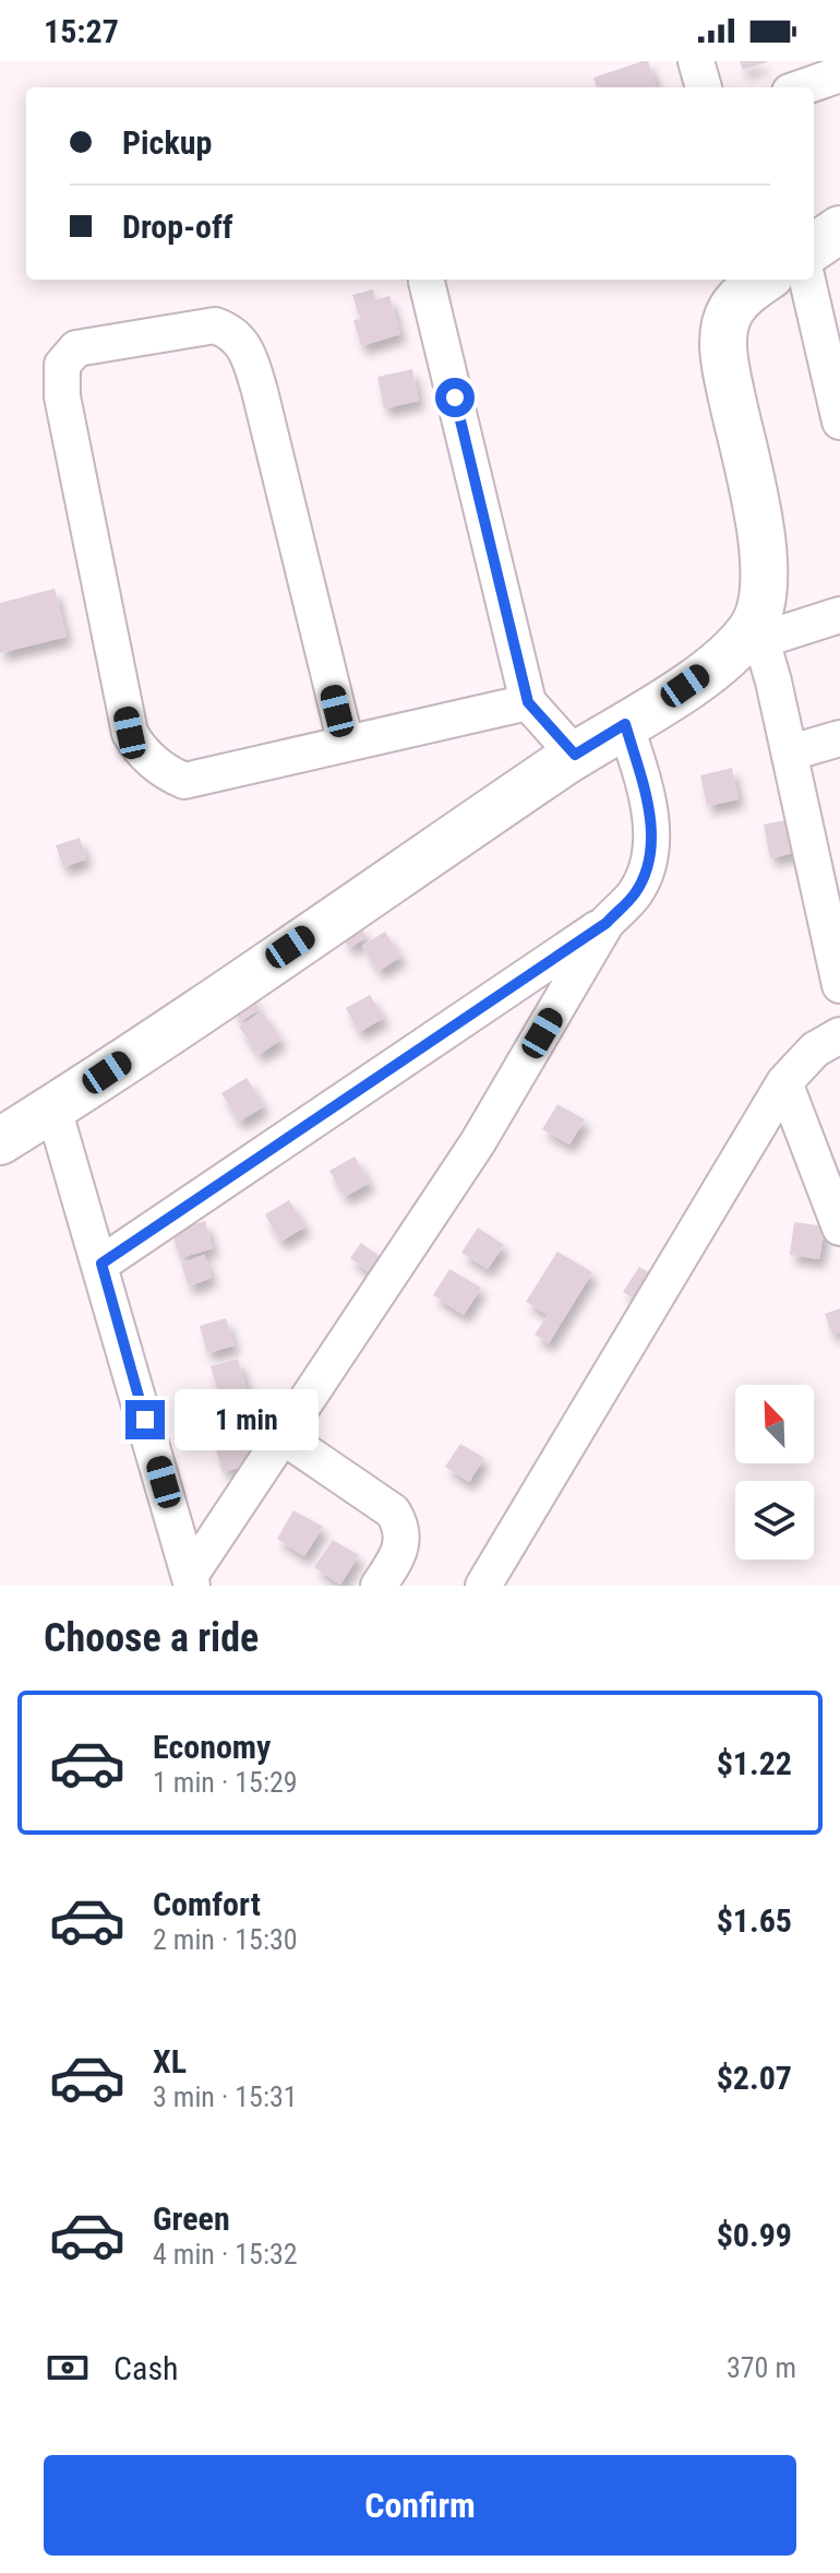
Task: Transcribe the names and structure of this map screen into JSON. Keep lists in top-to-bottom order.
{
  "north": "top left",
  "page": {
    "status": "15:27",
    "banner": ["Pickup", "Drop-off"],
    "bubble": "1 min",
    "heading": "Choose a ride",
    "list": [
      {
        "name": "Economy",
        "note": "1 min · 15:29",
        "value": "$1.22"
      },
      {
        "name": "Comfort",
        "note": "2 min · 15:30",
        "value": "$1.65"
      },
      {
        "name": "XL",
        "note": "3 min · 15:31",
        "value": "$2.07"
      },
      {
        "name": "Green",
        "note": "4 min · 15:32",
        "value": "$0.99"
      }
    ],
    "pay": ["Cash", "370 m"],
    "buttons": "Confirm"
  }
}
